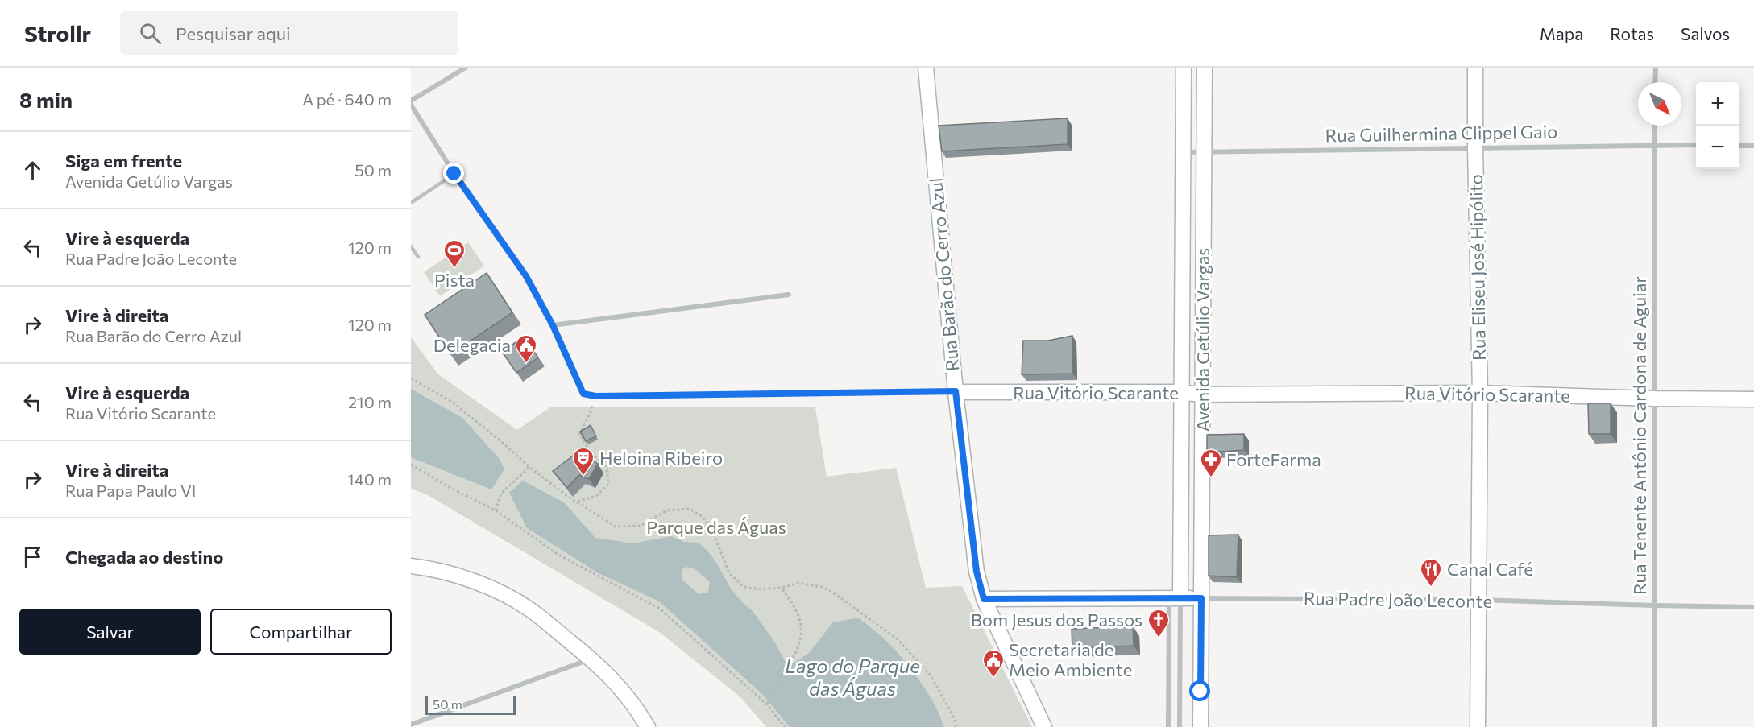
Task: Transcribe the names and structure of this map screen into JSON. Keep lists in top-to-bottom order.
{
  "streets": {
    "main road": [
      "Rua Eliseu José Hipólito",
      "Rua Barão do Cerro Azul",
      "Avenida Getúlio Vargas",
      "Rua Vitório Scarante",
      "Rua Padre João Leconte"
    ],
    "street": ["Rua Guilhermina Clippel Gaio", "Rua Tenente Antônio Cardona de Aguiar"]
  },
  "crossings": [
    ["Rua Guilhermina Clippel Gaio", "Rua Eliseu José Hipólito"],
    ["Rua Guilhermina Clippel Gaio", "Avenida Getúlio Vargas"],
    ["Rua Guilhermina Clippel Gaio", "Rua Tenente Antônio Cardona de Aguiar"],
    ["Rua Eliseu José Hipólito", "Rua Vitório Scarante"],
    ["Rua Eliseu José Hipólito", "Rua Padre João Leconte"],
    ["Rua Barão do Cerro Azul", "Rua Vitório Scarante"],
    ["Rua Barão do Cerro Azul", "Rua Padre João Leconte"],
    ["Avenida Getúlio Vargas", "Rua Vitório Scarante"],
    ["Avenida Getúlio Vargas", "Rua Padre João Leconte"],
    ["Rua Vitório Scarante", "Rua Tenente Antônio Cardona de Aguiar"],
    ["Rua Tenente Antônio Cardona de Aguiar", "Rua Padre João Leconte"]
  ],
  "water": ["Lago do Parque das Águas"],
  "parks": ["Parque das Águas"],
  "places": {
    "sports": ["Pista"],
    "public building": ["Delegacia", "Secretaria de Meio Ambiente"],
    "theatre": ["Heloina Ribeiro"],
    "pharmacy": ["ForteFarma"],
    "restaurant": ["Canal Café"],
    "church": ["Bom Jesus dos Passos"]
  },
  "scale_bar": "50 m",
  "north": "bottom right",
  "page": {
    "header": "Strollr",
    "search": "Pesquisar aqui",
    "nav": ["Mapa", "Rotas", "Salvos"],
    "heading": ["8 min", "A pé · 640 m"],
    "map_buttons": ["+", "−"],
    "list": [
      ["Siga em frente", "Avenida Getúlio Vargas", "50 m"],
      ["Vire à esquerda", "Rua Padre João Leconte", "120 m"],
      ["Vire à direita", "Rua Barão do Cerro Azul", "120 m"],
      ["Vire à esquerda", "Rua Vitório Scarante", "210 m"],
      ["Vire à direita", "Rua Papa Paulo VI", "140 m"],
      "Chegada ao destino"
    ],
    "buttons": ["Salvar", "Compartilhar"],
    "scale": "50 m"
  }
}
